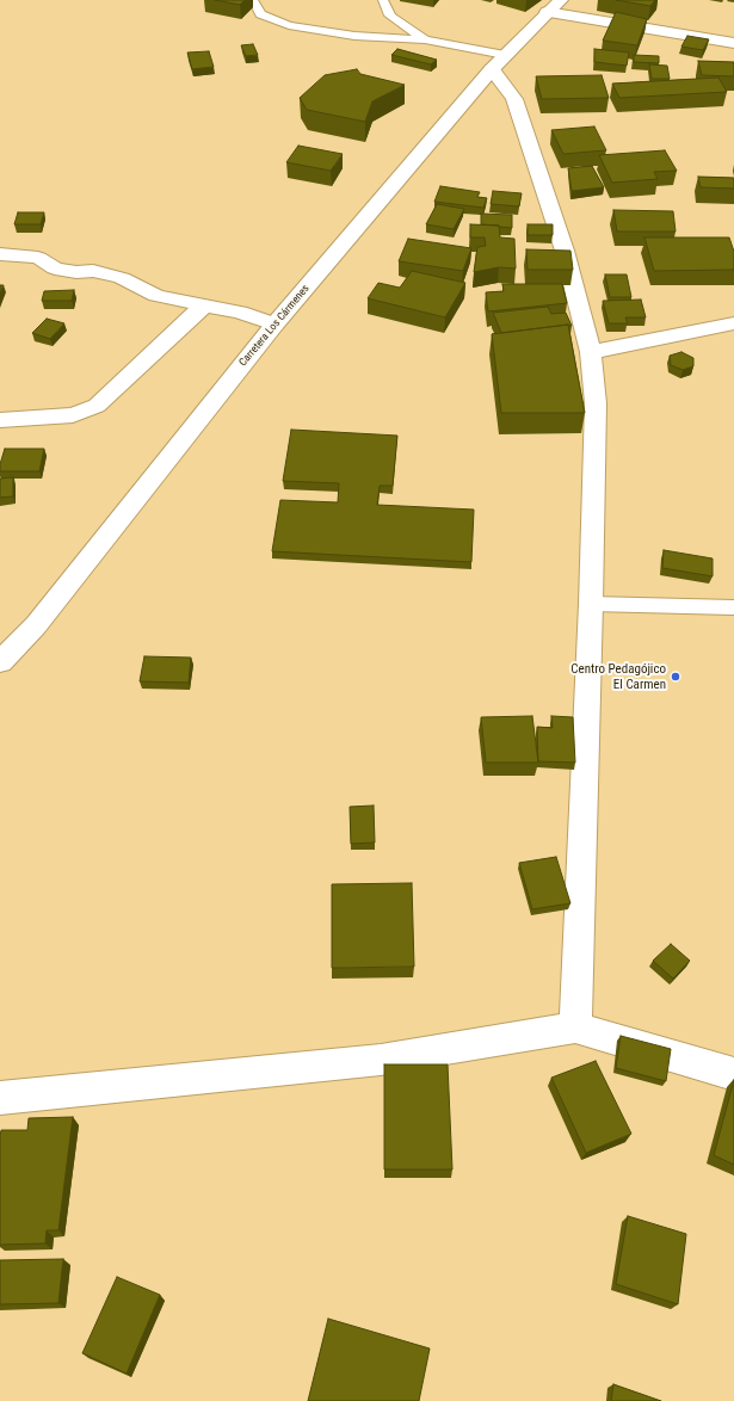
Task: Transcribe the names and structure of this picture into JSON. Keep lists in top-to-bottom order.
{
  "streets": {
    "street": ["Carretera Los Cármenes"]
  },
  "places": ["Centro Pedagójico El Carmen"]
}
